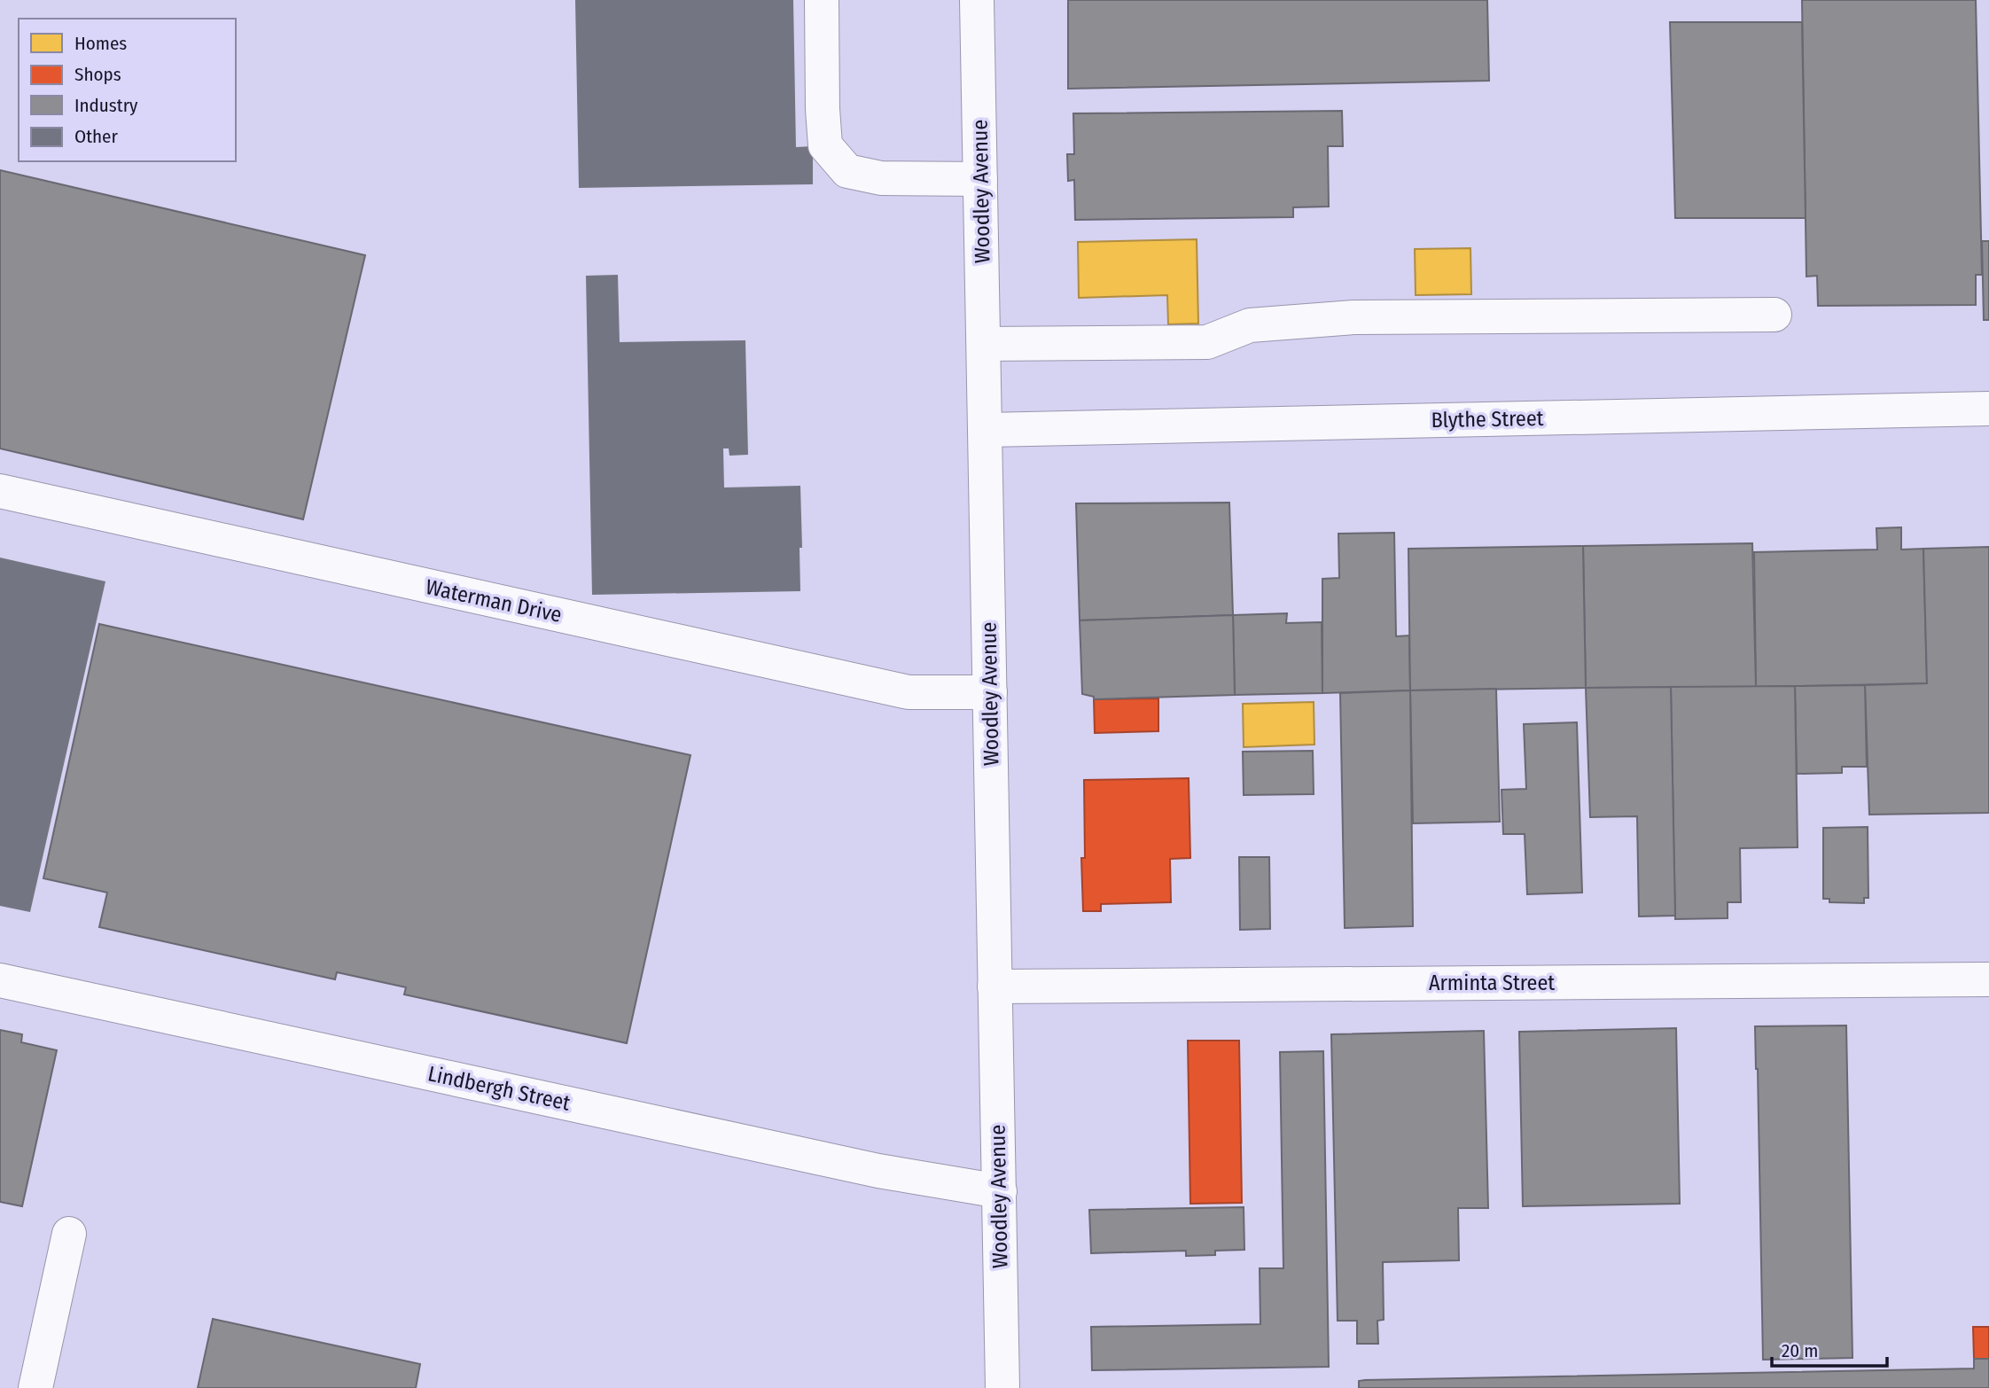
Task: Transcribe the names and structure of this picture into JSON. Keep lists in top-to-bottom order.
{
  "streets": {
    "street": [
      "Woodley Avenue",
      "Blythe Street",
      "Waterman Drive",
      "Arminta Street",
      "Lindbergh Street"
    ]
  },
  "crossings": [
    ["Woodley Avenue", "Blythe Street"],
    ["Woodley Avenue", "Waterman Drive"],
    ["Woodley Avenue", "Arminta Street"],
    ["Woodley Avenue", "Lindbergh Street"]
  ],
  "legend": [
    "Homes",
    "Shops",
    "Industry",
    "Other"
  ],
  "scale_bar": "20 m"
}
